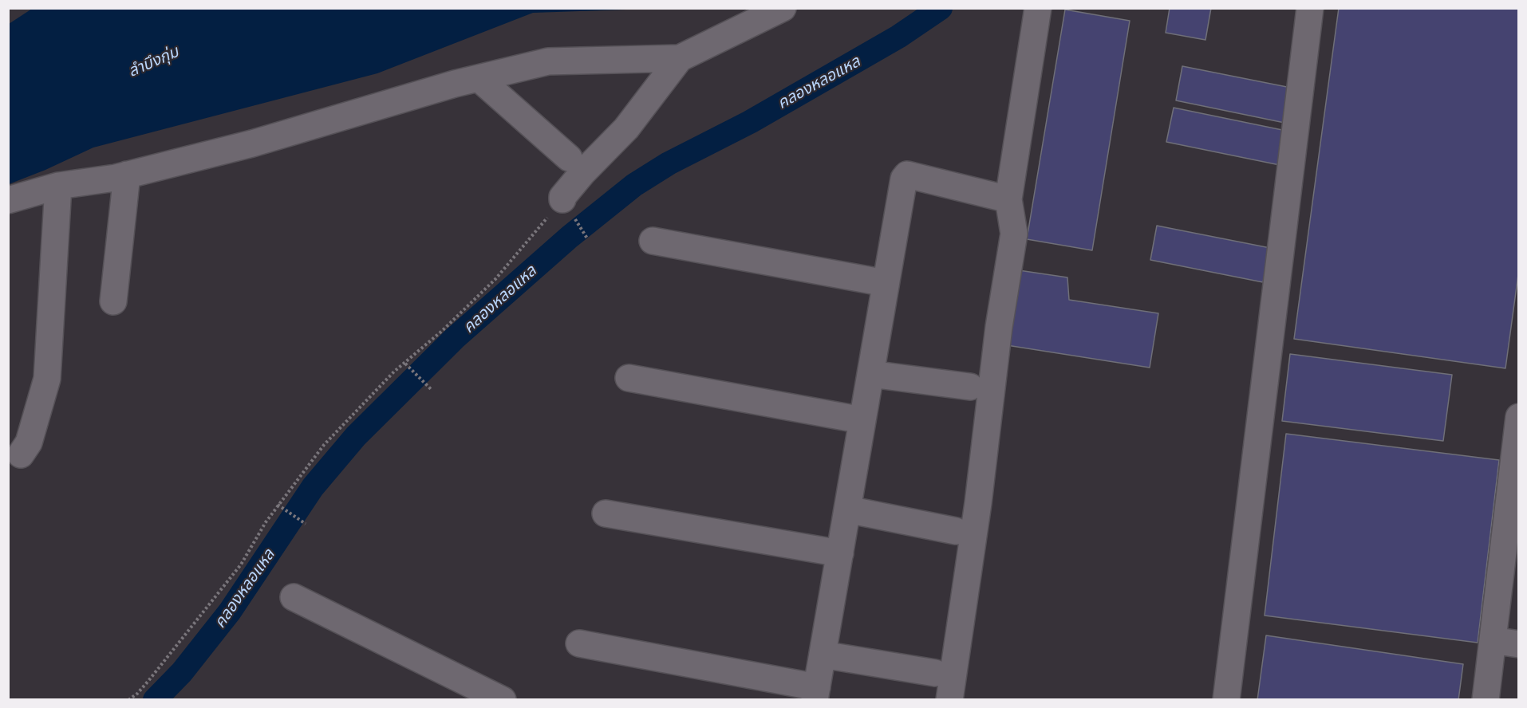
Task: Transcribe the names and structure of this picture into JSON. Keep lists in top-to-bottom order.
{
  "water": ["ลำบึงกุ่ม", "คลองหลอแหล"]
}
